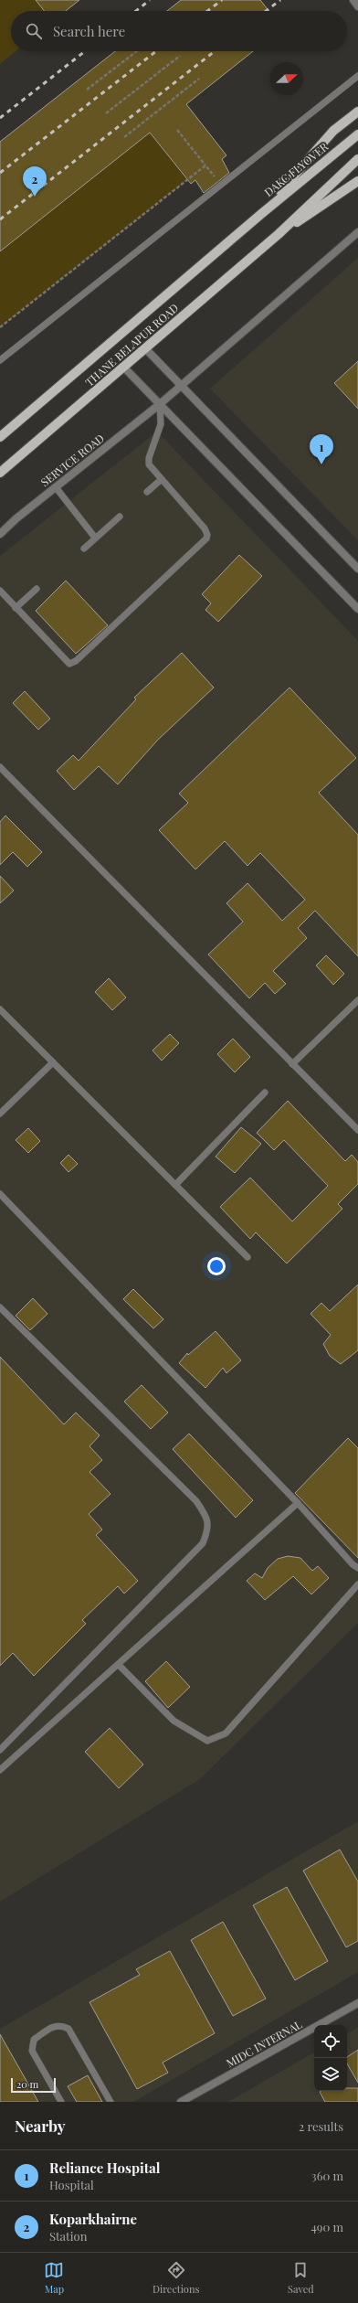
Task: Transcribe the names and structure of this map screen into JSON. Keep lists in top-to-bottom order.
{
  "streets": {
    "main road": ["DAKC FLYOVER", "THANE BELAPUR ROAD"],
    "street": ["SERVICE ROAD", "MIDC INTERNAL"]
  },
  "crossings": [
    ["DAKC FLYOVER", "THANE BELAPUR ROAD"]
  ],
  "scale_bar": "20 m",
  "north": "right",
  "page": {
    "search": "Search here",
    "pins": ["2", "1"],
    "scale": "20 m",
    "heading": ["Nearby", "2 results"],
    "list": [
      {
        "mark": "1",
        "name": "Reliance Hospital",
        "note": "Hospital",
        "value": "360 m"
      },
      {
        "mark": "2",
        "name": "Koparkhairne",
        "note": "Station",
        "value": "490 m"
      }
    ],
    "nav": ["Map", "Directions", "Saved"]
  }
}
